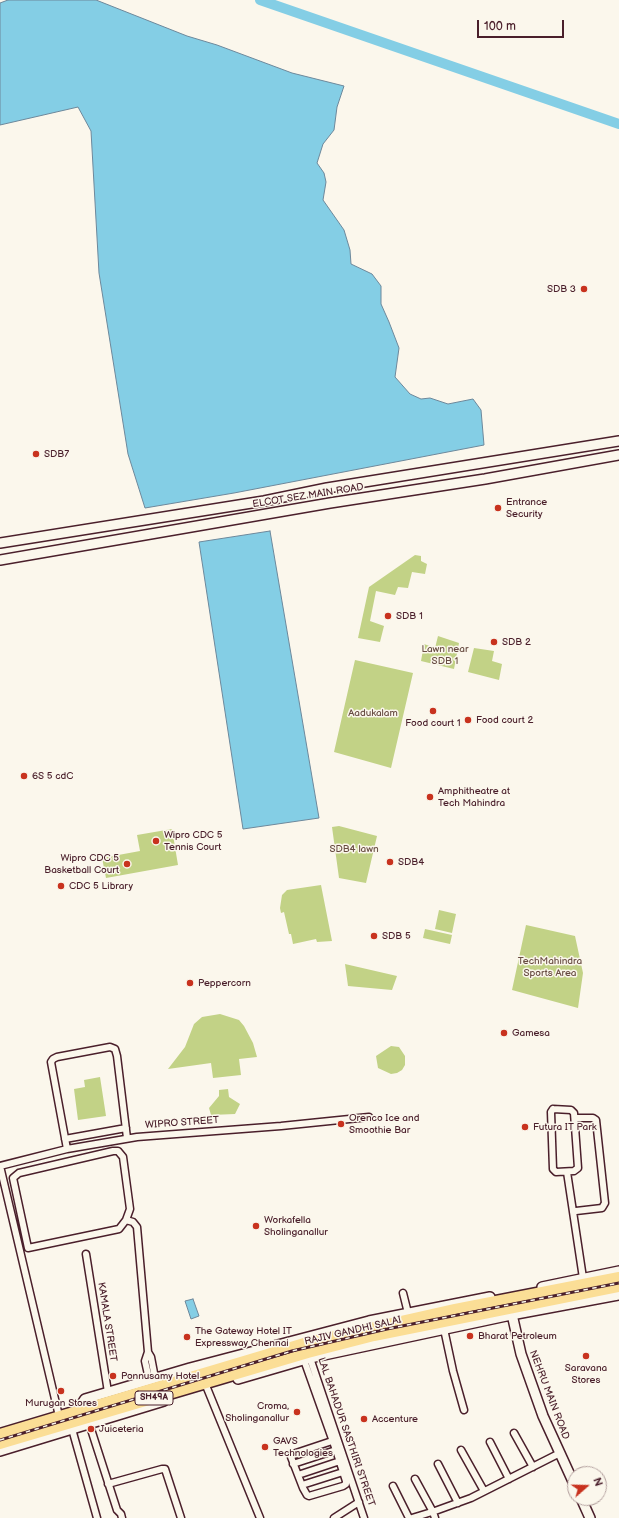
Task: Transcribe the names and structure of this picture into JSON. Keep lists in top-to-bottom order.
{
  "streets": {
    "main road": ["RAJIV GANDHI SALAI", "SH49A"],
    "street": [
      "ELCOT SEZ MAIN ROAD",
      "WIPRO STREET",
      "KAMALA STREET",
      "NEHRU MAIN ROAD",
      "LAL BAHADUR SASTHIRI STREET"
    ]
  },
  "crossings": [
    ["WIPRO STREET", "RAJIV GANDHI SALAI"],
    ["RAJIV GANDHI SALAI", "NEHRU MAIN ROAD"],
    ["RAJIV GANDHI SALAI", "LAL BAHADUR SASTHIRI STREET"]
  ],
  "parks": [
    "Lawn near SDB 1",
    "Aadukalam",
    "SDB4 lawn",
    "TechMahindra Sports Area"
  ],
  "places": [
    "SDB 3",
    "SDB7",
    "Entrance Security",
    "SDB 1",
    "SDB 2",
    "Food court 1",
    "Food court 2",
    "6S 5 cdC",
    "Amphitheatre at Tech Mahindra",
    "Wipro CDC 5 Tennis Court",
    "SDB4",
    "Wipro CDC 5 Basketball Court",
    "CDC 5 Library",
    "SDB 5",
    "Peppercorn",
    "Gamesa",
    "Orenco Ice and Smoothie Bar",
    "Futura IT Park",
    "Workafella Sholinganallur",
    "Bharat Petroleum",
    "The Gateway Hotel IT Expressway Chennai",
    "Saravana Stores",
    "Ponnusamy Hotel",
    "Murugan Stores",
    "Croma, Sholinganallur",
    "Accenture",
    "Juiceteria",
    "GAVS Technologies"
  ],
  "scale_bar": "100 m",
  "north": "right"
}
